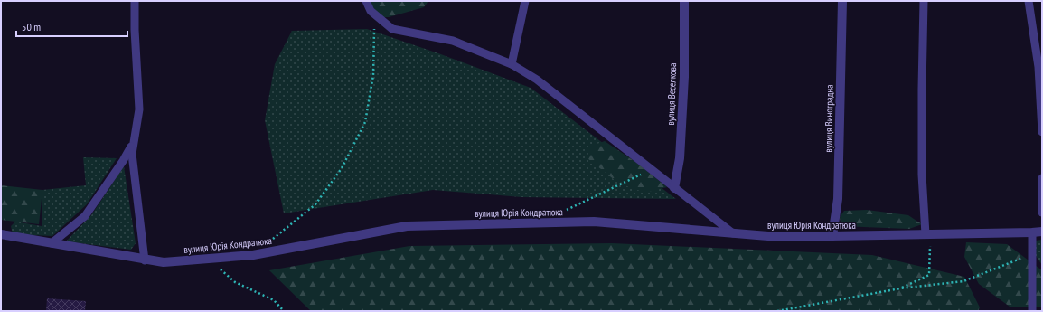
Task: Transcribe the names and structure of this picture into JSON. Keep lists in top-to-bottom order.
{
  "streets": {
    "street": ["вулиця Веселкова", "вулиця Виноградна", "вулиця Юрія Кондратюка"]
  },
  "crossings": [
    ["вулиця Виноградна", "вулиця Юрія Кондратюка"]
  ],
  "scale_bar": "50 m"
}
